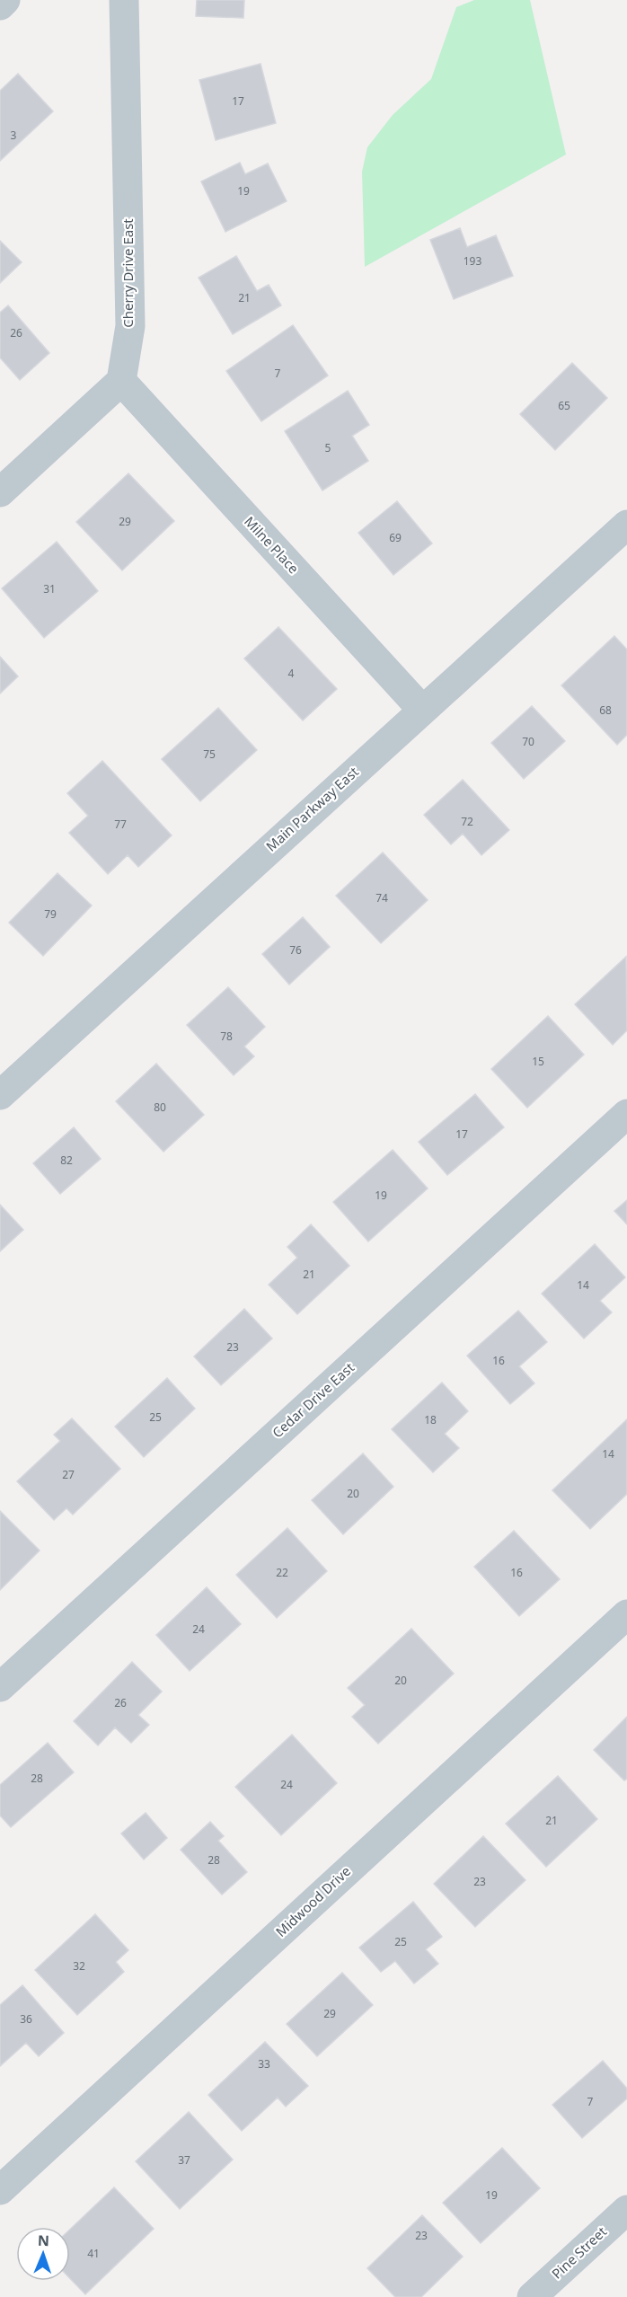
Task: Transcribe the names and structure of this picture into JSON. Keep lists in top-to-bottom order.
{
  "streets": {
    "street": [
      "Cherry Drive East",
      "Milne Place",
      "Main Parkway East",
      "Cedar Drive East",
      "Midwood Drive",
      "Pine Street"
    ]
  },
  "crossings": [
    ["Cherry Drive East", "Milne Place"],
    ["Milne Place", "Main Parkway East"]
  ],
  "house_numbers": [
    "17",
    "3",
    "19",
    "193",
    "21",
    "26",
    "7",
    "65",
    "5",
    "29",
    "69",
    "31",
    "4",
    "68",
    "70",
    "75",
    "72",
    "77",
    "74",
    "79",
    "76",
    "78",
    "15",
    "80",
    "17",
    "82",
    "19",
    "21",
    "14",
    "23",
    "16",
    "25",
    "18",
    "14",
    "27",
    "20",
    "22",
    "16",
    "24",
    "20",
    "26",
    "28",
    "24",
    "21",
    "28",
    "23",
    "25",
    "32",
    "29",
    "36",
    "33",
    "7",
    "37",
    "19",
    "23",
    "41"
  ],
  "north": "top"
}
